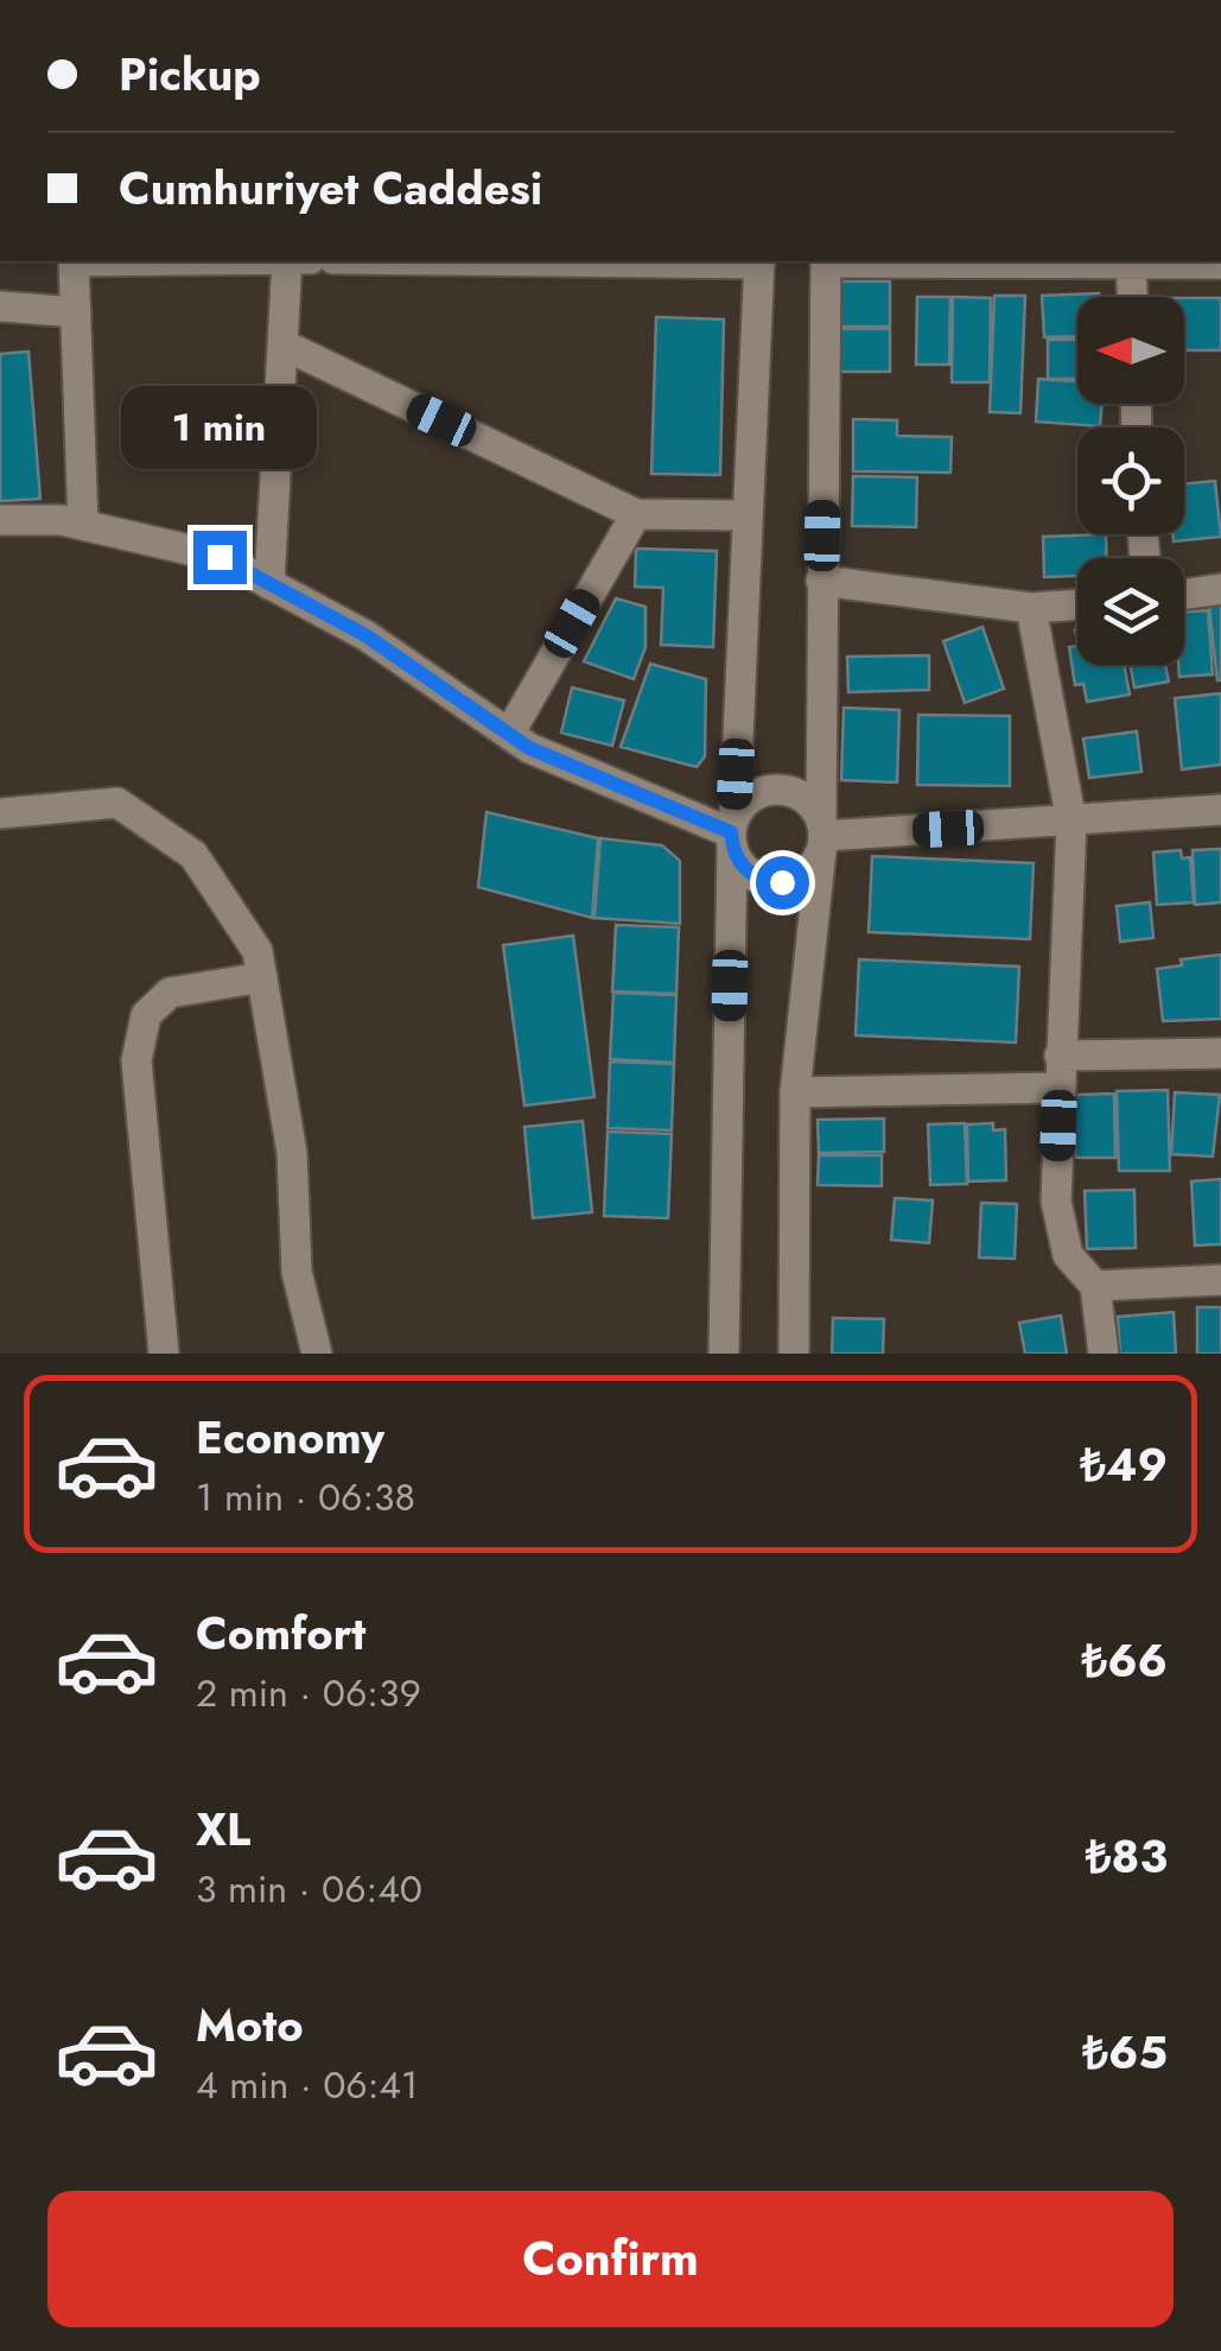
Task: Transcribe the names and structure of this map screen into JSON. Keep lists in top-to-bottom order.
{
  "north": "left",
  "page": {
    "banner": ["Pickup", "Cumhuriyet Caddesi"],
    "bubble": "1 min",
    "list": [
      {
        "name": "Economy",
        "note": "1 min · 06:38",
        "value": "₺49"
      },
      {
        "name": "Comfort",
        "note": "2 min · 06:39",
        "value": "₺66"
      },
      {
        "name": "XL",
        "note": "3 min · 06:40",
        "value": "₺83"
      },
      {
        "name": "Moto",
        "note": "4 min · 06:41",
        "value": "₺65"
      }
    ],
    "buttons": "Confirm"
  }
}
